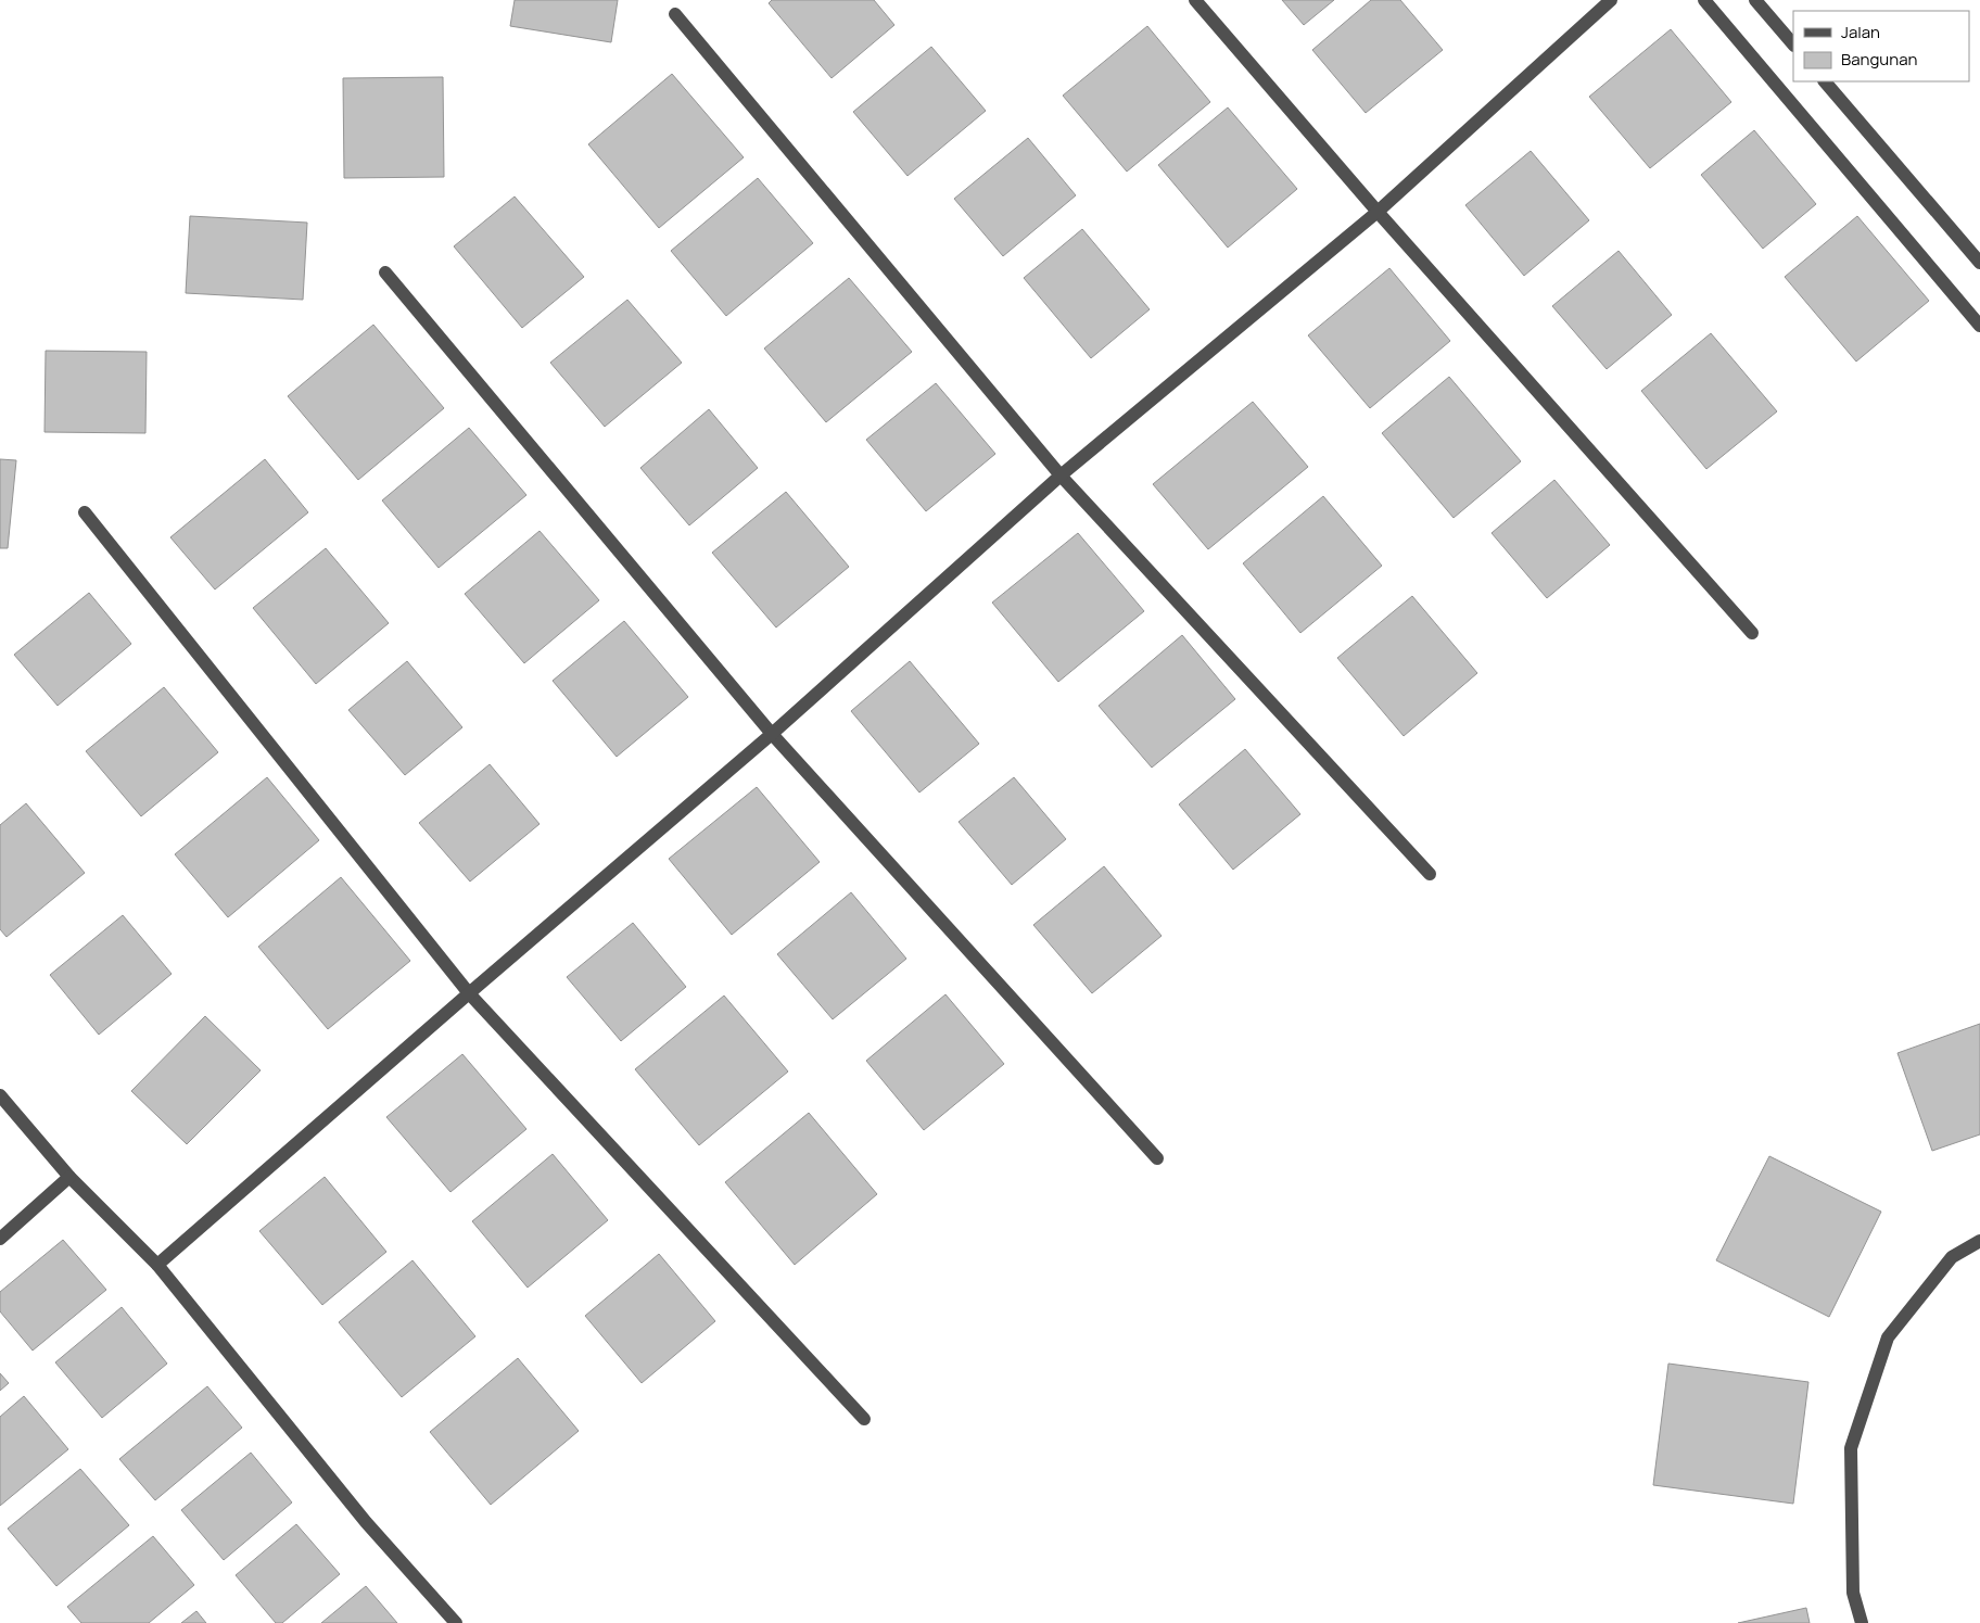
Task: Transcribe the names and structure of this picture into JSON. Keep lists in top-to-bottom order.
{
  "legend": ["Jalan", "Bangunan"]
}
